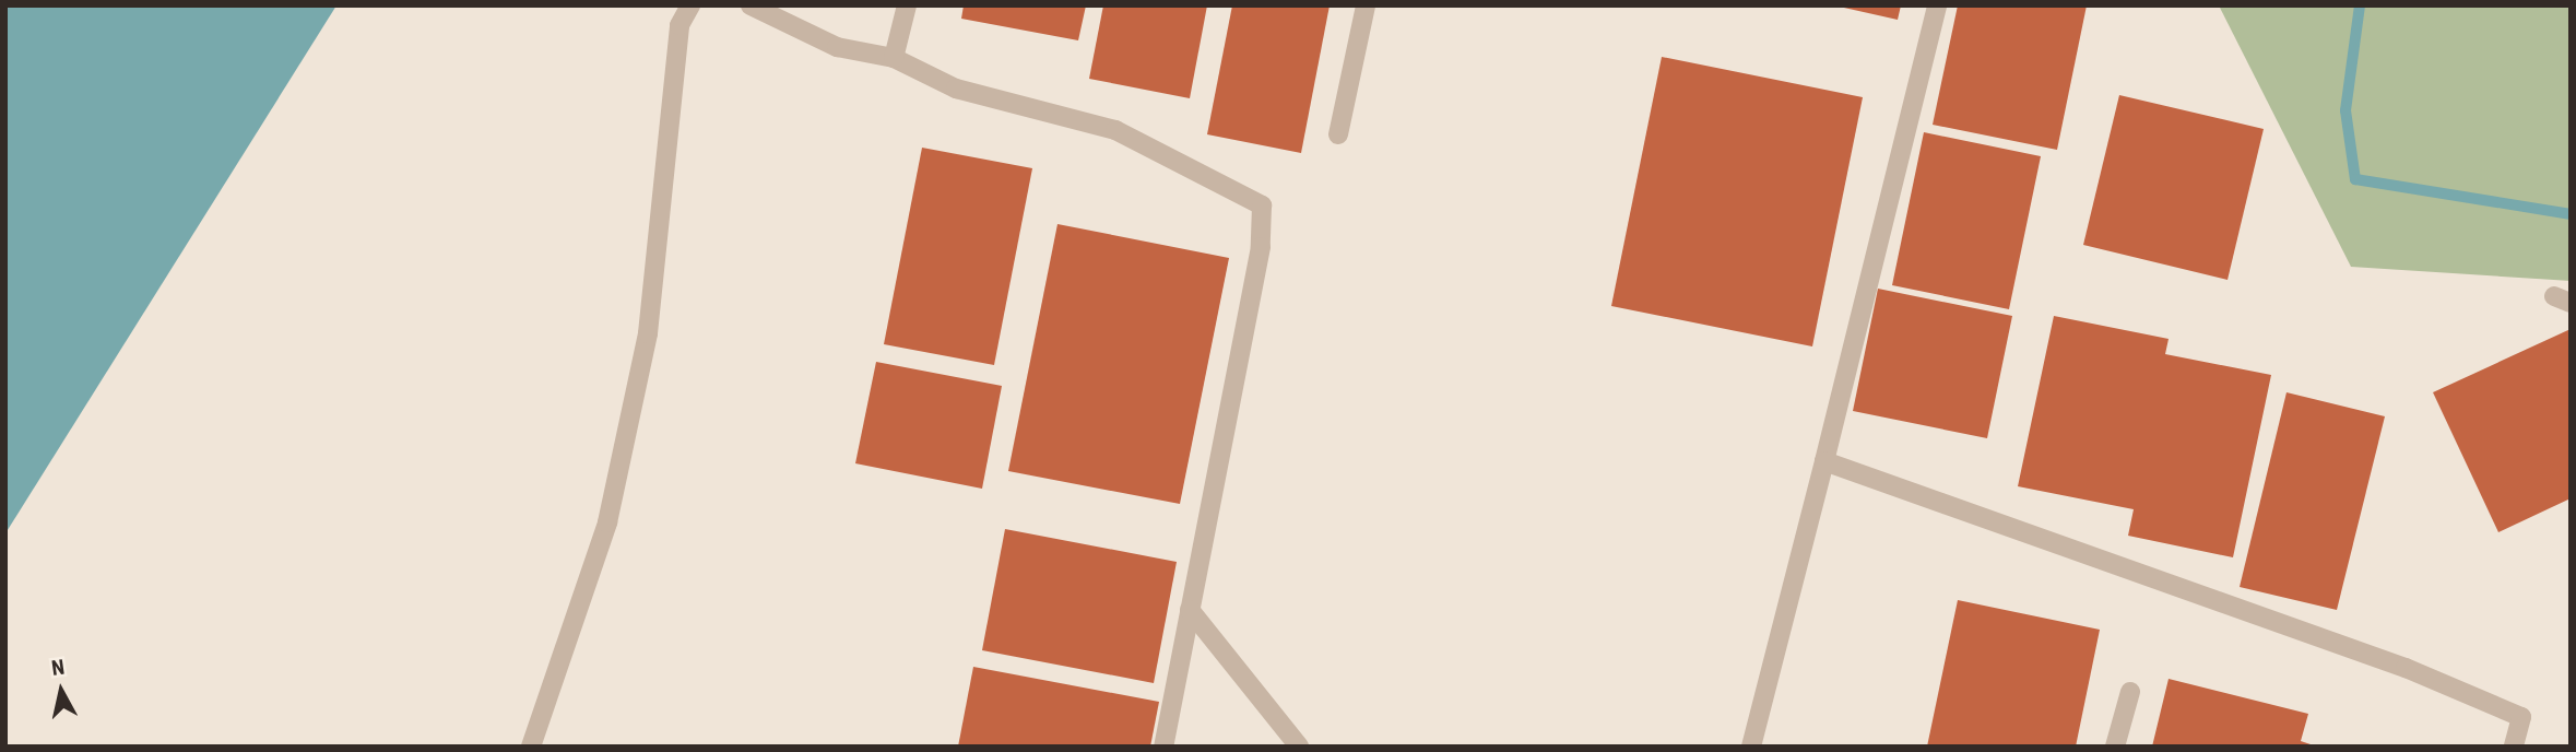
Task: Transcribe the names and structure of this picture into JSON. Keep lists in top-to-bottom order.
{
  "north": "top"
}
